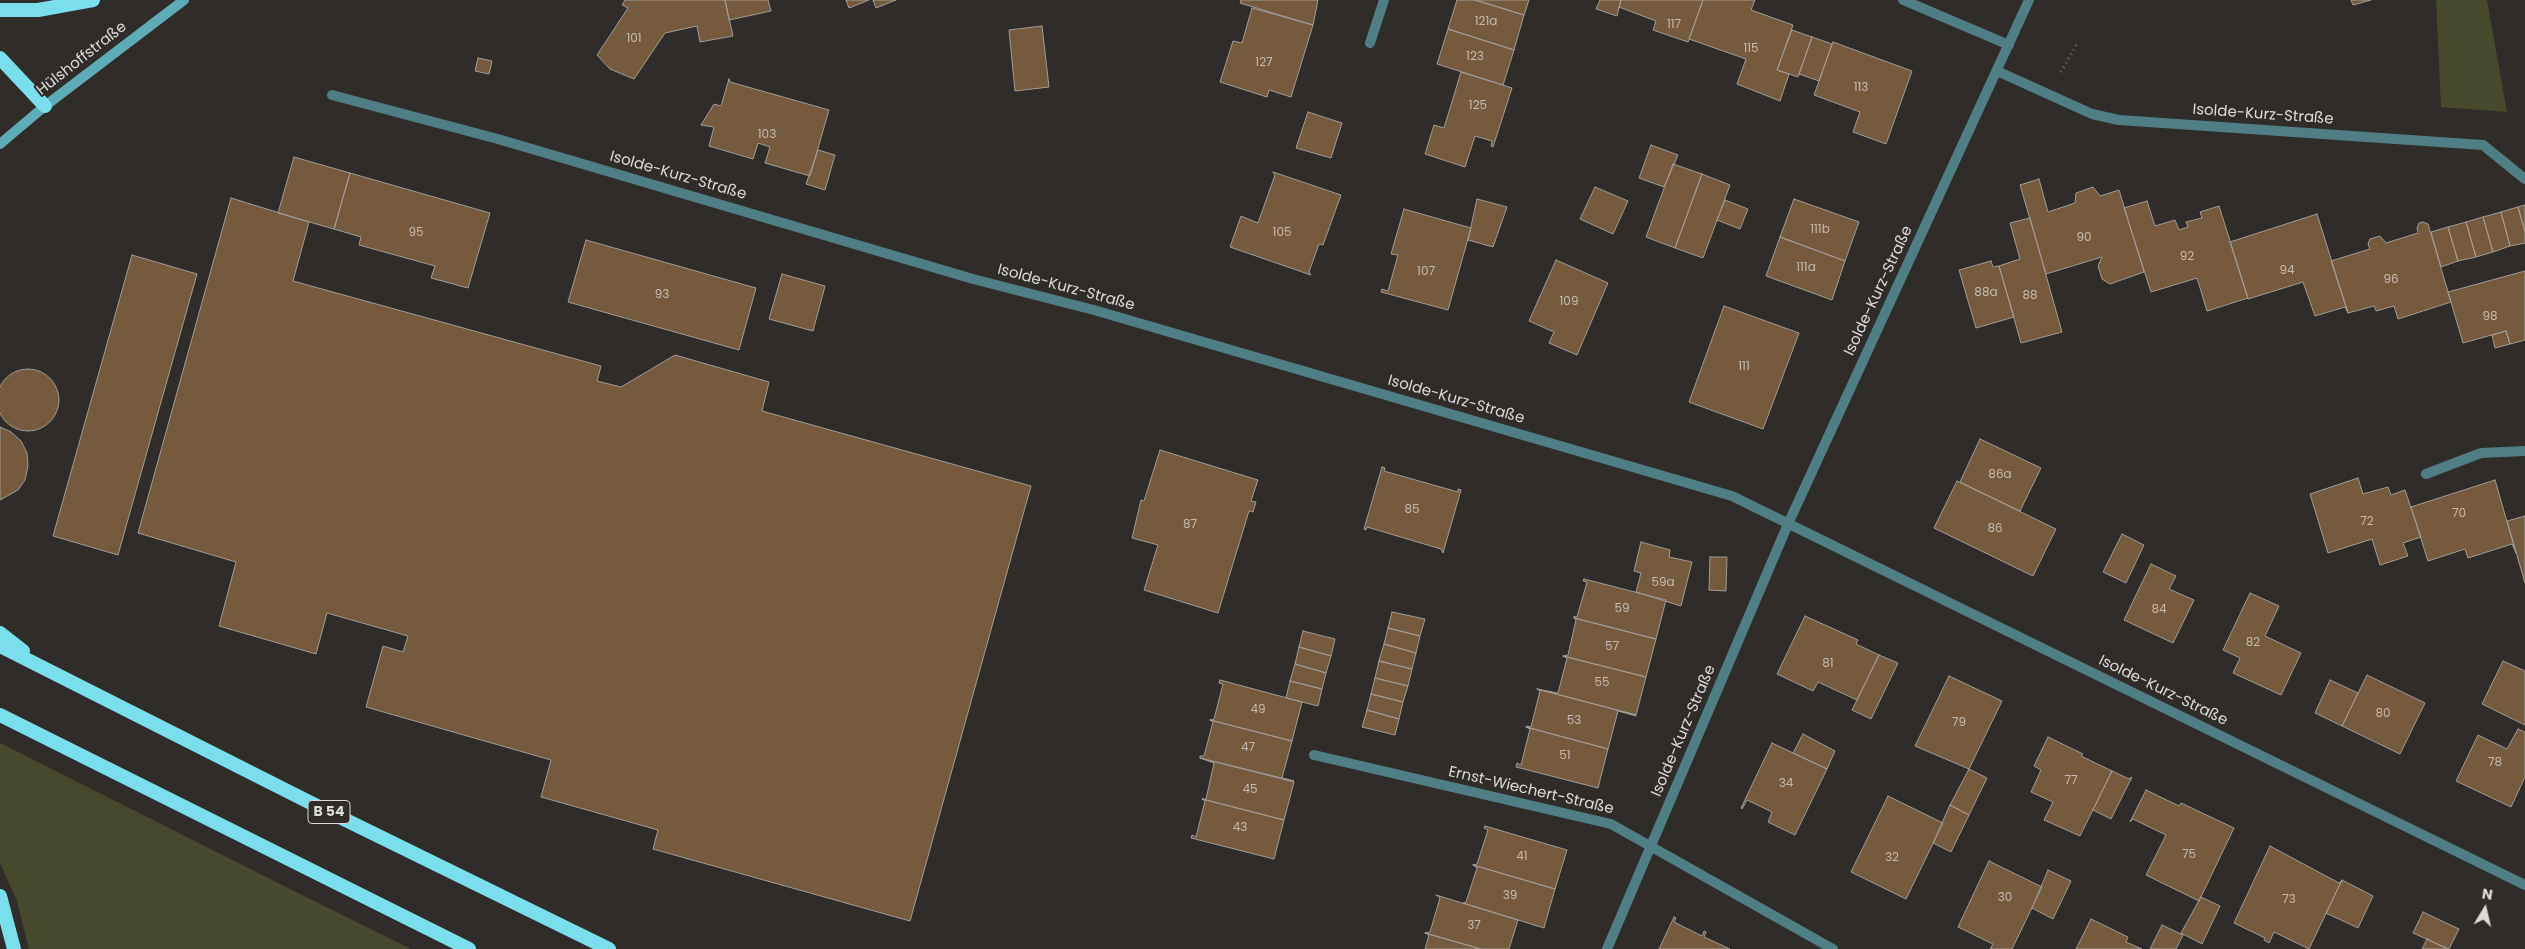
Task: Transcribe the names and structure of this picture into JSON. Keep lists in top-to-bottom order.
{
  "streets": {
    "highway": ["B 54"],
    "main road": ["Hülshoffstraße"],
    "street": ["Isolde-Kurz-Straße", "Ernst-Wiechert-Straße"]
  },
  "crossings": [
    ["Isolde-Kurz-Straße", "Ernst-Wiechert-Straße"]
  ],
  "house_numbers": [
    "121a",
    "117",
    "101",
    "115",
    "123",
    "127",
    "113",
    "125",
    "103",
    "111b",
    "95",
    "105",
    "90",
    "92",
    "111a",
    "94",
    "107",
    "96",
    "88a",
    "93",
    "88",
    "109",
    "98",
    "111",
    "86a",
    "85",
    "70",
    "72",
    "87",
    "86",
    "59a",
    "59",
    "84",
    "82",
    "57",
    "81",
    "55",
    "49",
    "80",
    "53",
    "79",
    "47",
    "51",
    "78",
    "77",
    "34",
    "45",
    "43",
    "75",
    "41",
    "32",
    "39",
    "30",
    "73",
    "37"
  ],
  "north": "top"
}
